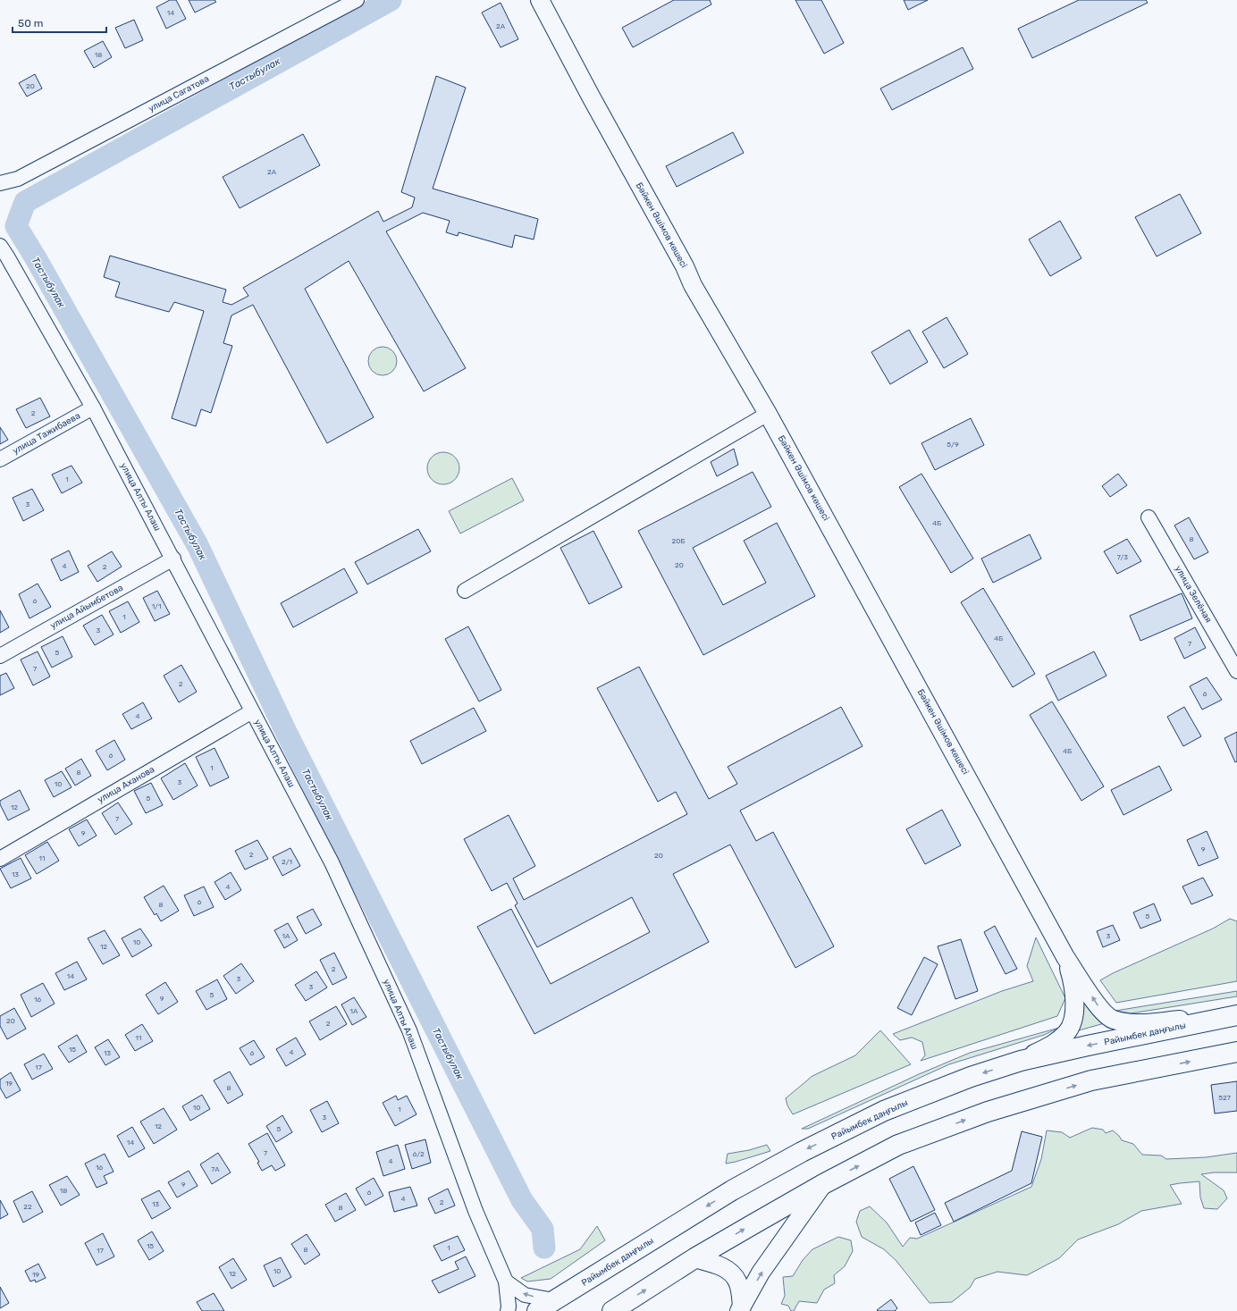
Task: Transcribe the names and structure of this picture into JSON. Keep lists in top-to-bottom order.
{
  "streets": {
    "highway": ["Райымбек даңғылы"],
    "main road": ["Бәйкен Әшімов көшесі"],
    "street": [
      "улица Сагатова",
      "улица Тажибаева",
      "улица Алты Алаш",
      "улица Зелёная",
      "улица Айымбетова",
      "улица Аханова"
    ]
  },
  "crossings": [
    ["улица Тажибаева", "улица Алты Алаш"],
    ["улица Алты Алаш", "улица Айымбетова"],
    ["улица Алты Алаш", "улица Аханова"]
  ],
  "water": ["Тастыбулак"],
  "house_numbers": [
    "14",
    "2А",
    "18",
    "20",
    "2А",
    "2",
    "5/9",
    "1",
    "3",
    "4Б",
    "8",
    "20Б",
    "7/3",
    "20",
    "4",
    "2",
    "6",
    "1/1",
    "1",
    "3",
    "4Б",
    "7",
    "5",
    "7",
    "2",
    "6",
    "4",
    "4Б",
    "6",
    "1",
    "8",
    "3",
    "10",
    "5",
    "12",
    "7",
    "9",
    "9",
    "2",
    "20",
    "11",
    "2/1",
    "13",
    "4",
    "6",
    "8",
    "5",
    "1А",
    "3",
    "10",
    "12",
    "2",
    "14",
    "3",
    "3",
    "5",
    "9",
    "16",
    "1А",
    "20",
    "2",
    "11",
    "15",
    "4",
    "13",
    "6",
    "17",
    "19",
    "8",
    "527",
    "10",
    "1",
    "3",
    "12",
    "5",
    "14",
    "7",
    "6/2",
    "4",
    "16",
    "7А",
    "9",
    "18",
    "6",
    "4",
    "2",
    "13",
    "22",
    "8",
    "15",
    "1",
    "8",
    "17",
    "10",
    "12",
    "19"
  ],
  "scale_bar": "50 m"
}
